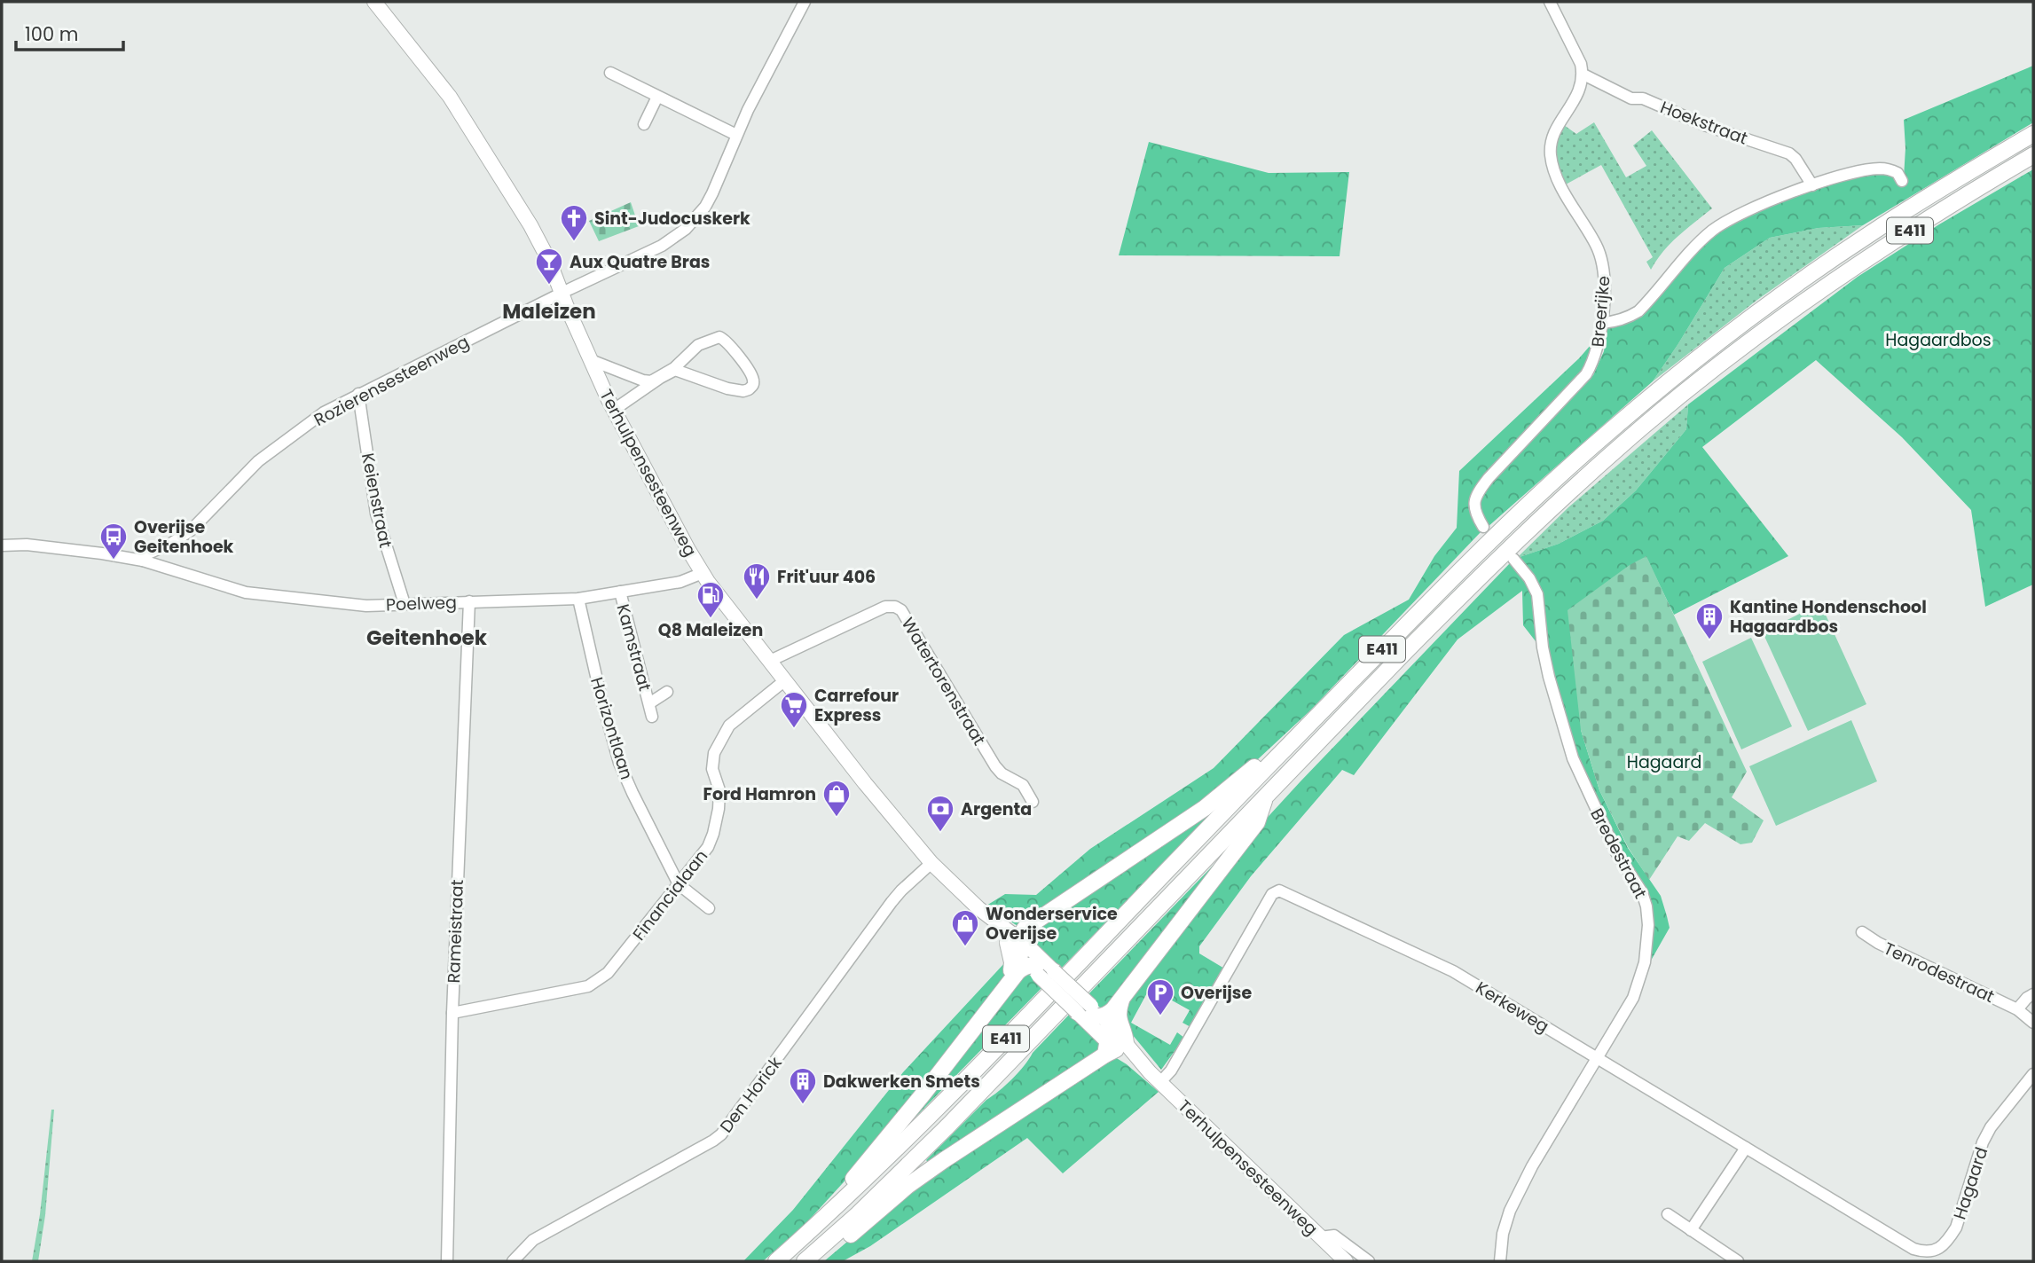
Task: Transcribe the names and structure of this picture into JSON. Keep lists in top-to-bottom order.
{
  "streets": {
    "highway": ["E411"],
    "main road": ["Terhulpensesteenweg"],
    "street": [
      "Hoekstraat",
      "Breerijke",
      "Rozierensesteenweg",
      "Keienstraat",
      "Poelweg",
      "Kamstraat",
      "Watertorenstraat",
      "Horizontlaan",
      "Bredestraat",
      "Financialaan",
      "Rameistraat",
      "Tenrodestraat",
      "Kerkeweg",
      "Den Horick",
      "Hagaard"
    ]
  },
  "crossings": [
    ["Hoekstraat", "Breerijke"],
    ["Rozierensesteenweg", "Terhulpensesteenweg"],
    ["Rozierensesteenweg", "Keienstraat"],
    ["Rozierensesteenweg", "Poelweg"],
    ["Terhulpensesteenweg", "Poelweg"],
    ["Terhulpensesteenweg", "Watertorenstraat"],
    ["Terhulpensesteenweg", "Financialaan"],
    ["Terhulpensesteenweg", "Kerkeweg"],
    ["Terhulpensesteenweg", "Den Horick"],
    ["Keienstraat", "Poelweg"],
    ["Poelweg", "Kamstraat"],
    ["Poelweg", "Horizontlaan"],
    ["Poelweg", "Rameistraat"],
    ["Horizontlaan", "Financialaan"],
    ["Bredestraat", "Kerkeweg"],
    ["Financialaan", "Rameistraat"],
    ["Kerkeweg", "Hagaard"]
  ],
  "districts": ["Maleizen", "Geitenhoek"],
  "parks": ["Hagaardbos", "Hagaard"],
  "places": {
    "church": ["Sint-Judocuskerk"],
    "bar": ["Aux Quatre Bras"],
    "bus stop": ["Overijse Geitenhoek"],
    "restaurant": ["Frit'uur 406"],
    "fuel station": ["Q8 Maleizen"],
    "building": ["Kantine Hondenschool Hagaardbos", "Dakwerken Smets"],
    "supermarket": ["Carrefour Express"],
    "shop": ["Ford Hamron", "Wonderservice Overijse"],
    "bank": ["Argenta"],
    "parking": ["Overijse"]
  },
  "scale_bar": "100 m"
}
